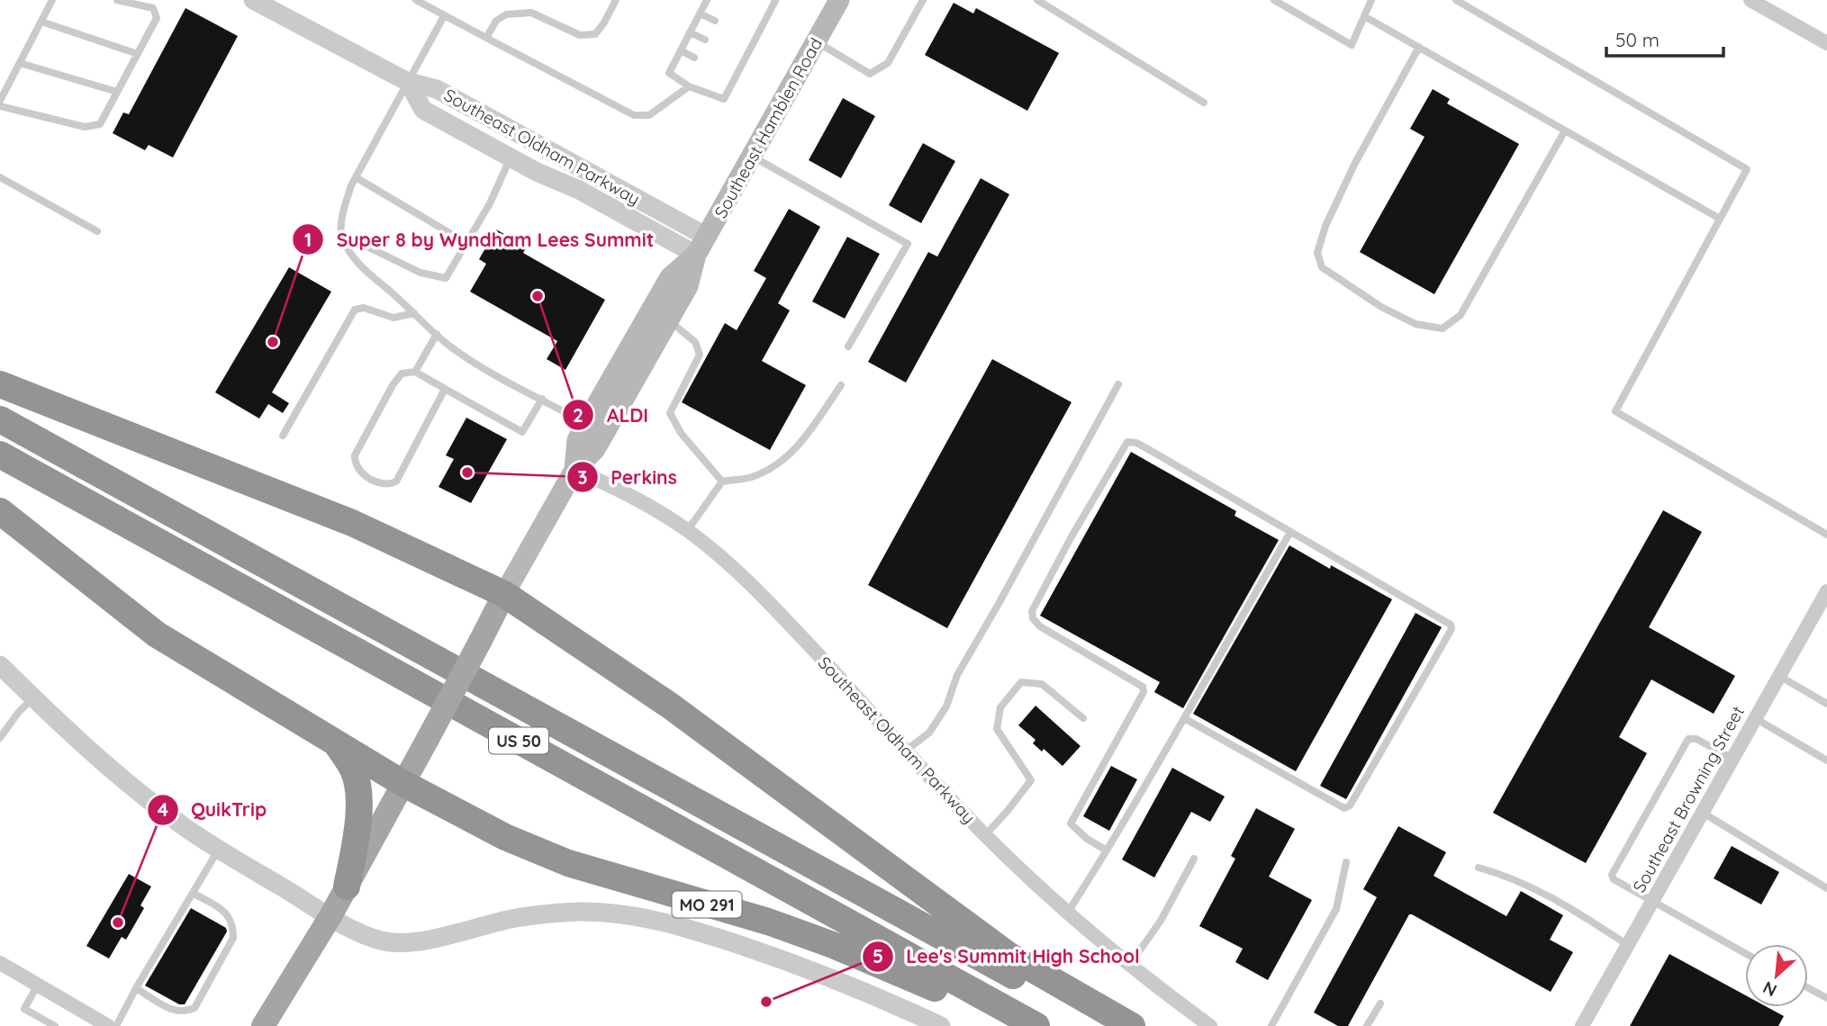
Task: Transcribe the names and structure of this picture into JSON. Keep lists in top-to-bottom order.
{
  "streets": {
    "highway": ["US 50", "MO 291"],
    "main road": ["Southeast Hamblen Road"],
    "street": ["Southeast Oldham Parkway", "Southeast Browning Street"]
  },
  "crossings": [
    ["Southeast Hamblen Road", "Southeast Oldham Parkway"]
  ],
  "places": [
    "ALDI",
    "Super 8 by Wyndham Lees Summit",
    "Perkins",
    "QuikTrip",
    "Lee's Summit High School"
  ],
  "scale_bar": "50 m",
  "north": "bottom left"
}
